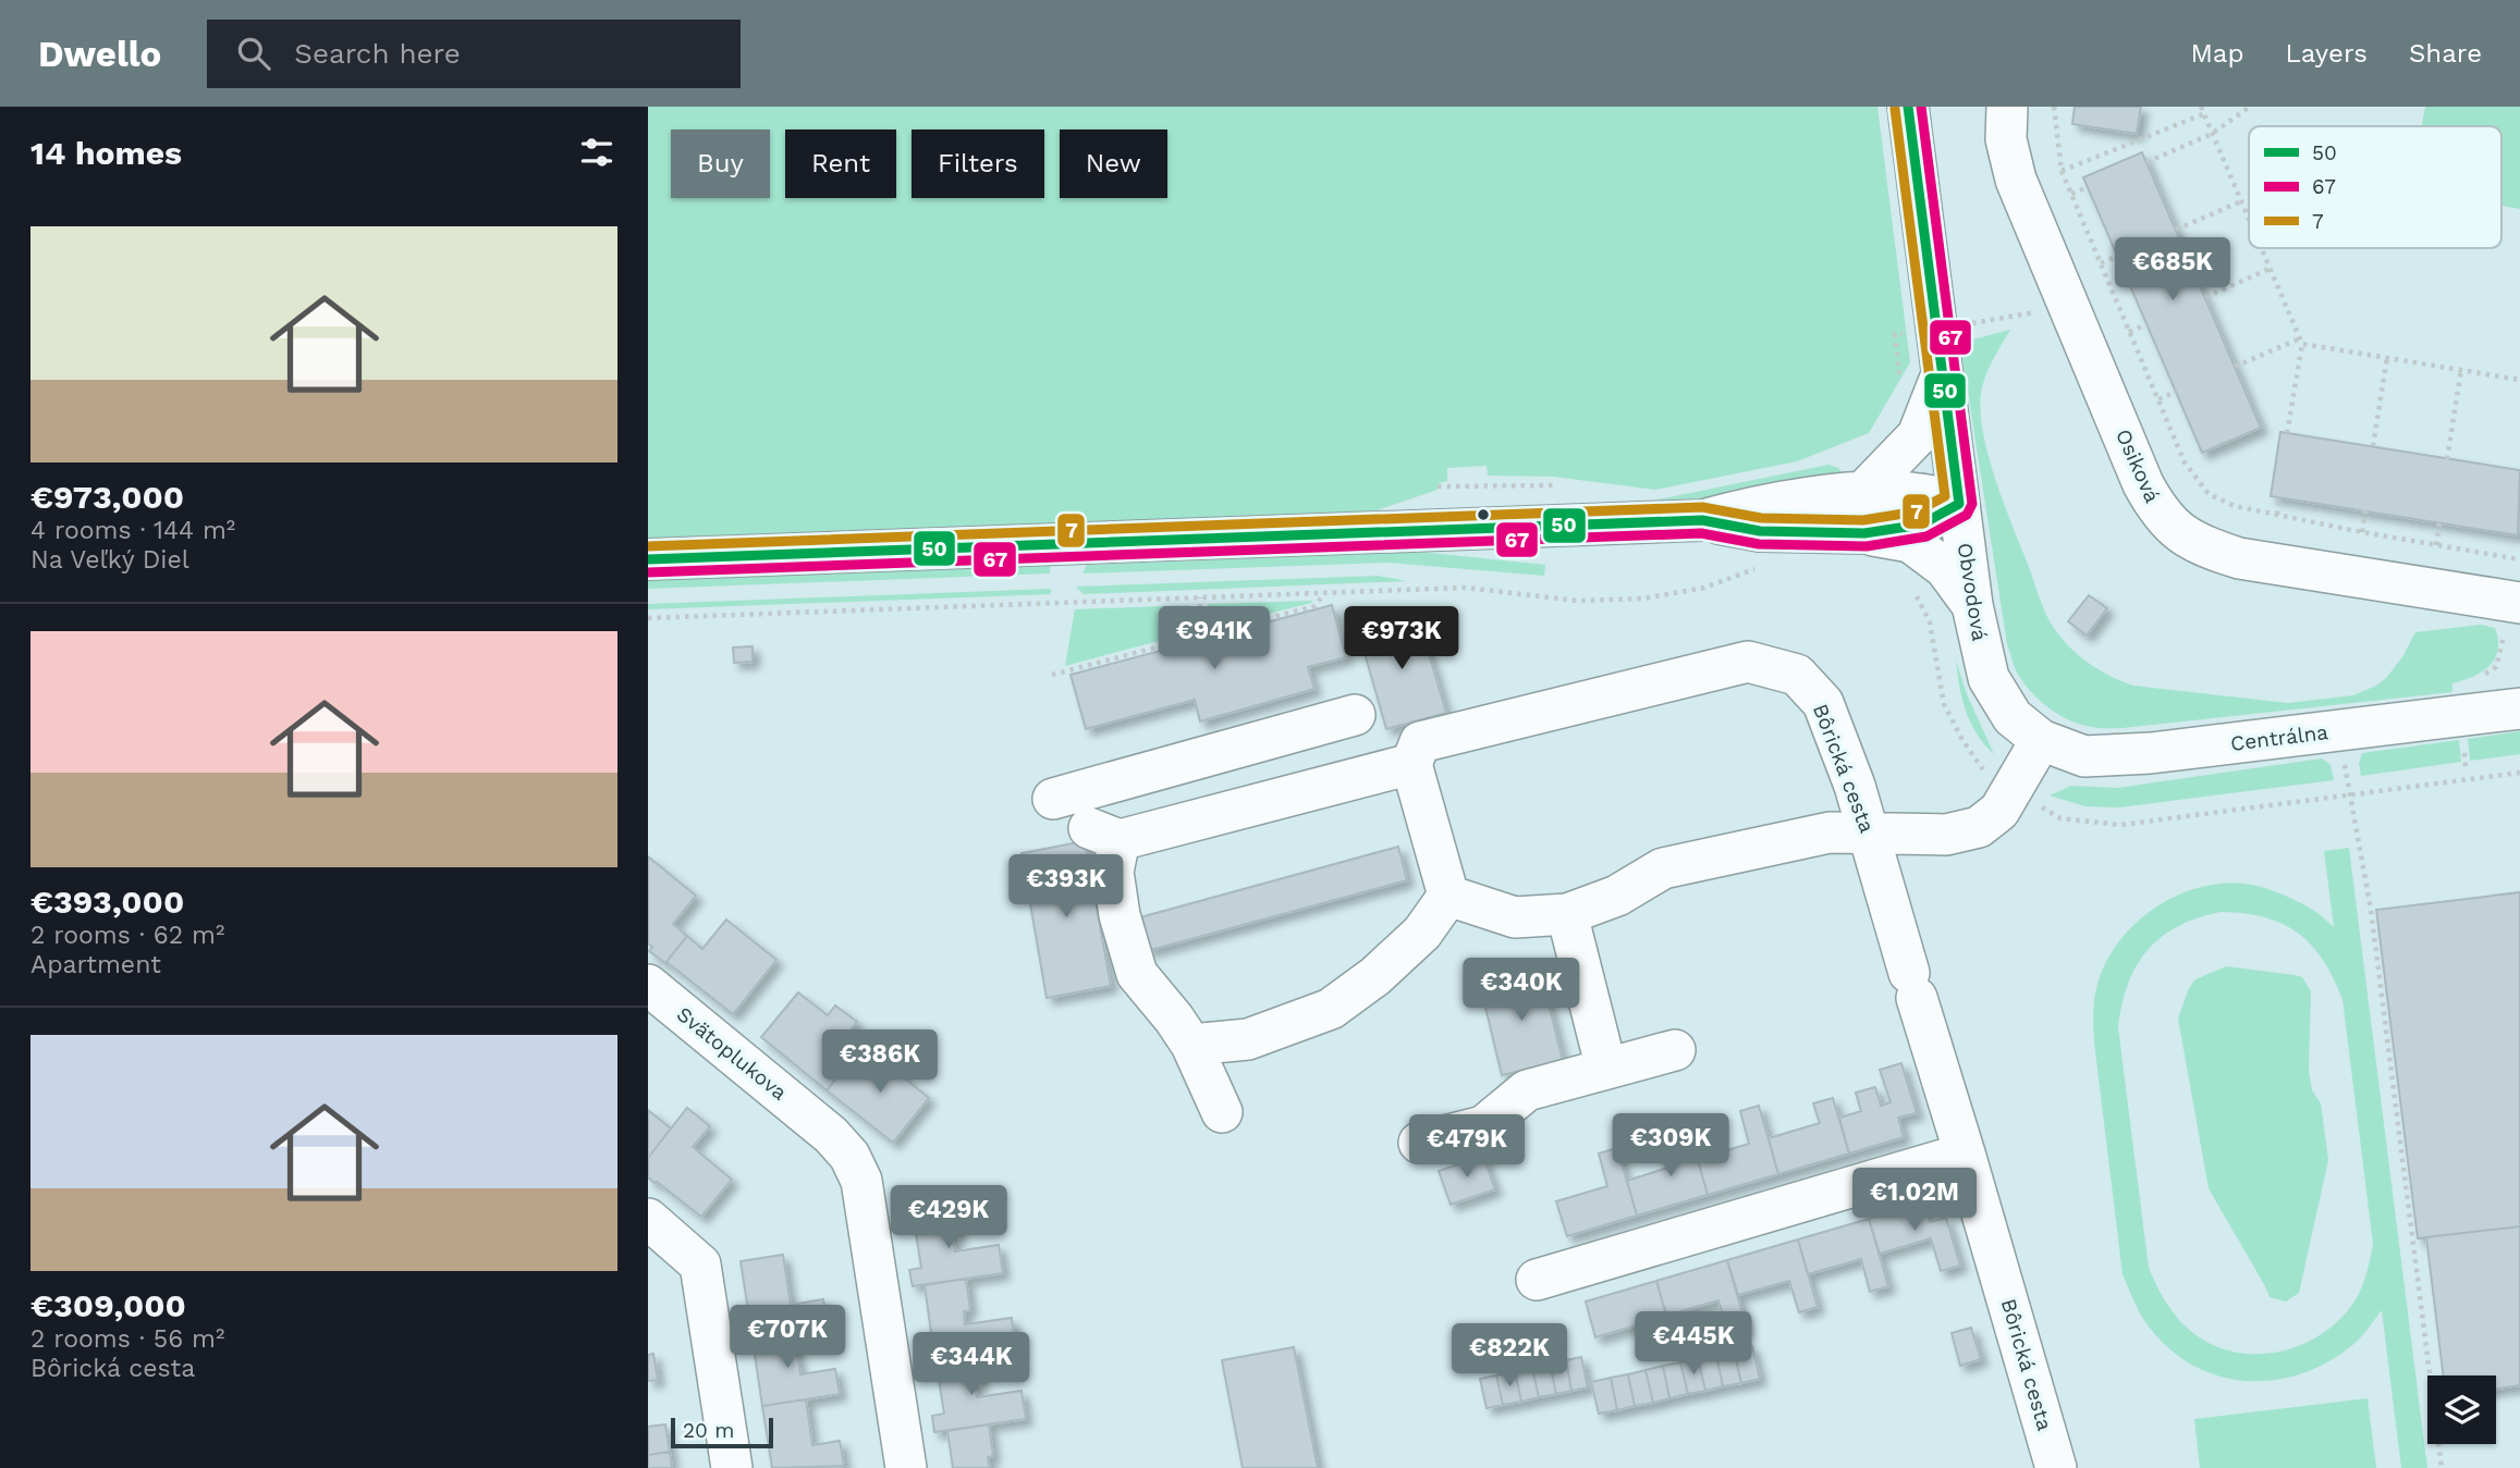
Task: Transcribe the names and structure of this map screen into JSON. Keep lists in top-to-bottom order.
{
  "streets": {
    "street": [
      "Osiková",
      "Obvodová",
      "Centrálna",
      "Bôrická cesta",
      "Svätoplukova"
    ]
  },
  "crossings": [
    ["Obvodová", "Centrálna"]
  ],
  "lines": ["transit line 50", "transit line 67", "transit line 7"],
  "legend": ["50", "67", "7"],
  "scale_bar": "20 m",
  "page": {
    "header": "Dwello",
    "search": "Search here",
    "nav": ["Map", "Layers", "Share"],
    "heading": "14 homes",
    "chip": [
      "Buy",
      "Rent",
      "Filters",
      "New"
    ],
    "list": [
      {
        "name": "€973,000",
        "note": "4 rooms · 144 m² · Na Veľký Diel"
      },
      {
        "name": "€393,000",
        "note": "2 rooms · 62 m² · Apartment"
      },
      {
        "name": "€309,000",
        "note": "2 rooms · 56 m² · Bôrická cesta"
      }
    ],
    "price": [
      "€685K",
      "€941K",
      "€973K",
      "€393K",
      "€340K",
      "€386K",
      "€309K",
      "€479K",
      "€1.02M",
      "€429K",
      "€707K",
      "€445K",
      "€822K",
      "€344K"
    ],
    "scale": "20 m"
  }
}
